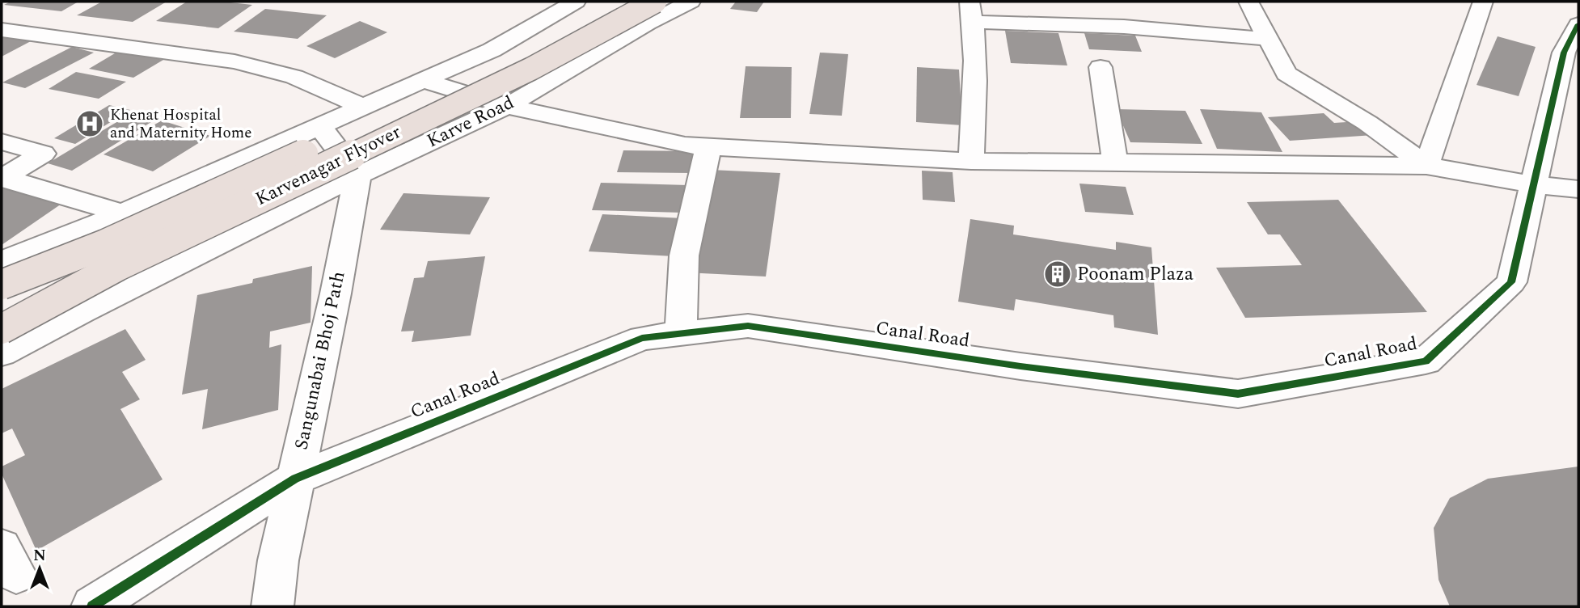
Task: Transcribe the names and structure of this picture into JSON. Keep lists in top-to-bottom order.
{
  "streets": {
    "main road": ["Karvenagar Flyover"],
    "street": ["Karve Road", "Canal Road", "Sangunabai Bhoj Path"]
  },
  "crossings": [
    ["Karve Road", "Sangunabai Bhoj Path"],
    ["Canal Road", "Sangunabai Bhoj Path"]
  ],
  "places": {
    "hospital": ["Khenat Hospital and Maternity Home"],
    "building": ["Poonam Plaza"]
  },
  "north": "top"
}
